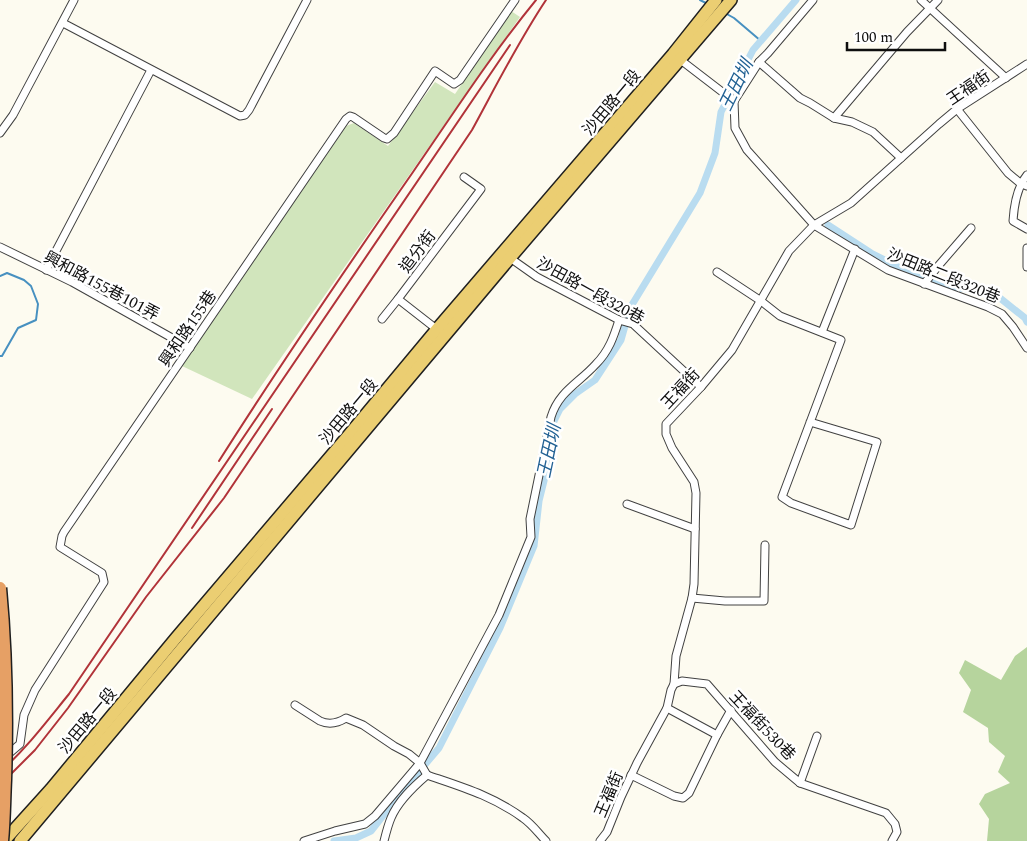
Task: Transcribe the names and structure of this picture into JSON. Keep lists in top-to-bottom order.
{
  "streets": {
    "main road": ["沙田路一段"],
    "street": [
      "王福街",
      "追分街",
      "沙田路二段320巷",
      "興和路155巷101弄",
      "沙田路一段320巷",
      "興和路155巷",
      "王福街530巷"
    ]
  },
  "crossings": [
    ["王福街", "沙田路二段320巷"],
    ["王福街", "沙田路一段320巷"],
    ["王福街", "王福街530巷"],
    ["沙田路一段", "沙田路一段320巷"],
    ["興和路155巷101弄", "興和路155巷"]
  ],
  "water": ["王田圳"],
  "scale_bar": "100 m"
}
